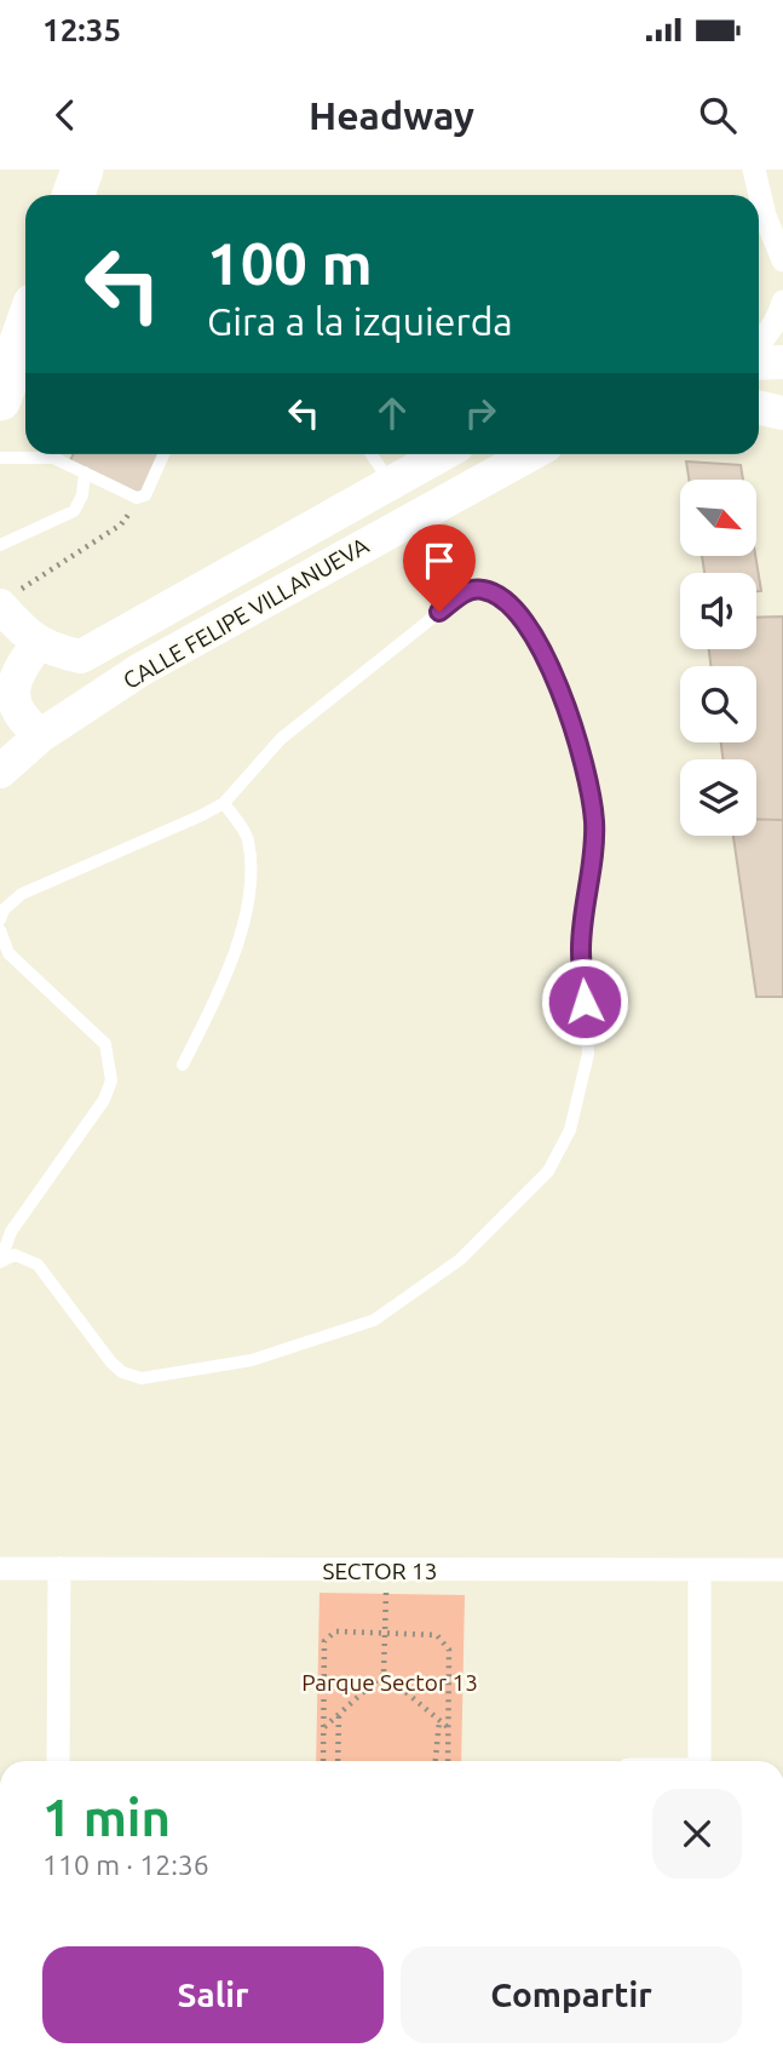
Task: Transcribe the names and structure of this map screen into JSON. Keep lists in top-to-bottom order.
{
  "streets": {
    "main road": ["CALLE FELIPE VILLANUEVA"],
    "street": ["SECTOR 13"]
  },
  "parks": ["Parque Sector 13"],
  "north": "bottom right",
  "page": {
    "status": "12:35",
    "header": "Headway",
    "turn": ["100 m", "Gira a la izquierda"],
    "heading": ["1 min", "110 m · 12:36"],
    "buttons": ["Salir", "Compartir"]
  }
}
